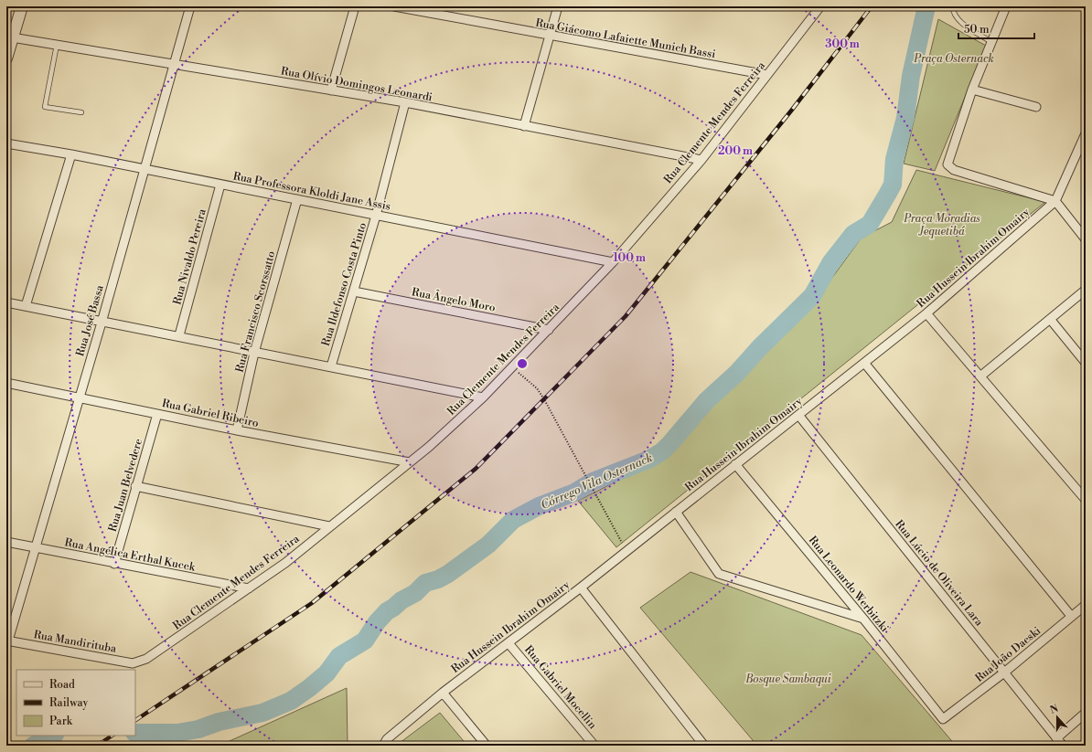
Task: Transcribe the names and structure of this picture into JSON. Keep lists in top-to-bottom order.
{
  "streets": {
    "street": [
      "Rua Giácomo Lafaiette Munich Bassi",
      "Rua Olívio Domingos Leonardi",
      "Rua Clemente Mendes Ferreira",
      "Rua Professora Kloldi Jane Assis",
      "Rua Nivaldo Pereira",
      "Rua Hussein Ibrahim Omairy",
      "Rua Ildefonso Costa Pinto",
      "Rua Ângelo Moro",
      "Rua Francisco Scorssatto",
      "Rua José Bassa",
      "Rua Gabriel Ribeiro",
      "Rua Juan Belvedere",
      "Rua Angélica Erthal Kucek",
      "Rua Lúcio de Oliveira Lara",
      "Rua Leonardo Werbitzki",
      "Rua Mandirituba",
      "Rua João Daeski",
      "Rua Gabriel Mocellin"
    ]
  },
  "crossings": [
    ["Rua Giácomo Lafaiette Munich Bassi", "Rua Clemente Mendes Ferreira"],
    ["Rua Olívio Domingos Leonardi", "Rua Clemente Mendes Ferreira"],
    ["Rua Olívio Domingos Leonardi", "Rua Ildefonso Costa Pinto"],
    ["Rua Olívio Domingos Leonardi", "Rua José Bassa"],
    ["Rua Clemente Mendes Ferreira", "Rua Professora Kloldi Jane Assis"],
    ["Rua Clemente Mendes Ferreira", "Rua Ângelo Moro"],
    ["Rua Clemente Mendes Ferreira", "Rua Gabriel Ribeiro"],
    ["Rua Clemente Mendes Ferreira", "Rua Angélica Erthal Kucek"],
    ["Rua Clemente Mendes Ferreira", "Rua Mandirituba"],
    ["Rua Professora Kloldi Jane Assis", "Rua Nivaldo Pereira"],
    ["Rua Professora Kloldi Jane Assis", "Rua Ildefonso Costa Pinto"],
    ["Rua Professora Kloldi Jane Assis", "Rua Francisco Scorssatto"],
    ["Rua Professora Kloldi Jane Assis", "Rua José Bassa"],
    ["Rua Hussein Ibrahim Omairy", "Rua Lúcio de Oliveira Lara"],
    ["Rua Hussein Ibrahim Omairy", "Rua Leonardo Werbitzki"],
    ["Rua Hussein Ibrahim Omairy", "Rua Gabriel Mocellin"],
    ["Rua Ildefonso Costa Pinto", "Rua Ângelo Moro"],
    ["Rua Francisco Scorssatto", "Rua Gabriel Ribeiro"],
    ["Rua José Bassa", "Rua Gabriel Ribeiro"],
    ["Rua José Bassa", "Rua Angélica Erthal Kucek"],
    ["Rua José Bassa", "Rua Mandirituba"],
    ["Rua Gabriel Ribeiro", "Rua Juan Belvedere"],
    ["Rua Juan Belvedere", "Rua Angélica Erthal Kucek"],
    ["Rua Lúcio de Oliveira Lara", "Rua João Daeski"],
    ["Rua Leonardo Werbitzki", "Rua João Daeski"]
  ],
  "water": ["Córrego Vila Osternack"],
  "parks": ["Praça Osternack", "Praça Moradias Jequetibá", "Bosque Sambaqui"],
  "legend": ["Road", "Railway", "Park"],
  "scale_bar": "50 m",
  "north": "top",
  "rings": ["300 m", "200 m", "100 m"]
}
